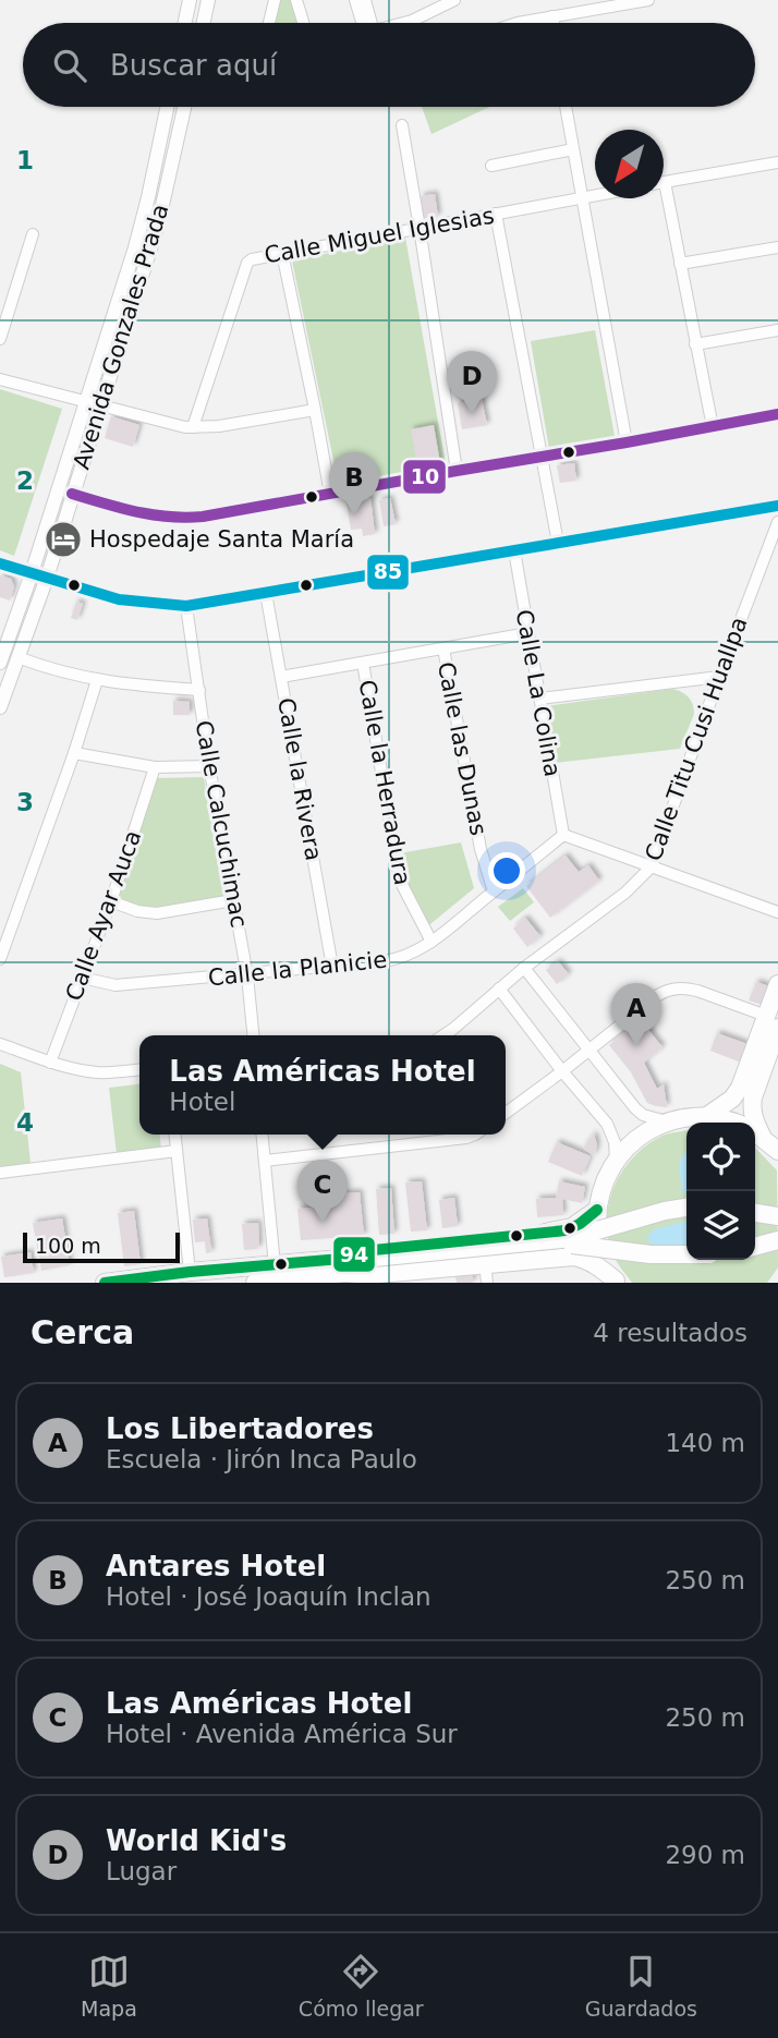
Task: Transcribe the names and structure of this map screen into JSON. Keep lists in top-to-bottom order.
{
  "streets": {
    "street": [
      "Calle Miguel Iglesias",
      "Avenida Gonzales Prada",
      "Calle La Colina",
      "Calle Titu Cusi Huallpa",
      "Calle las Dunas",
      "Calle la Rivera",
      "Calle la Herradura",
      "Calle Calcuchimac",
      "Calle Ayar Auca",
      "Calle la Planicie"
    ]
  },
  "crossings": [
    ["Calle La Colina", "Calle la Planicie"],
    ["Calle las Dunas", "Calle la Planicie"],
    ["Calle la Rivera", "Calle la Planicie"],
    ["Calle la Herradura", "Calle la Planicie"],
    ["Calle Calcuchimac", "Calle la Planicie"],
    ["Calle Ayar Auca", "Calle la Planicie"]
  ],
  "places": {
    "hotel": ["Hospedaje Santa María"]
  },
  "lines": ["transit line 10", "transit line 85", "transit line 94"],
  "scale_bar": "100 m",
  "north": "bottom left",
  "page": {
    "search": "Buscar aquí",
    "pins": [
      "D",
      "B",
      "A",
      "C"
    ],
    "popup": ["Las Américas Hotel", "Hotel"],
    "scale": "100 m",
    "heading": ["Cerca", "4 resultados"],
    "list": [
      {
        "mark": "A",
        "name": "Los Libertadores",
        "note": "Escuela · Jirón Inca Paulo",
        "value": "140 m"
      },
      {
        "mark": "B",
        "name": "Antares Hotel",
        "note": "Hotel · José Joaquín Inclan",
        "value": "250 m"
      },
      {
        "mark": "C",
        "name": "Las Américas Hotel",
        "note": "Hotel · Avenida América Sur",
        "value": "250 m"
      },
      {
        "mark": "D",
        "name": "World Kid's",
        "note": "Lugar",
        "value": "290 m"
      }
    ],
    "nav": ["Mapa", "Cómo llegar", "Guardados"]
  },
  "grid": {
    "rows": [
      "1",
      "2",
      "3",
      "4"
    ]
  }
}
